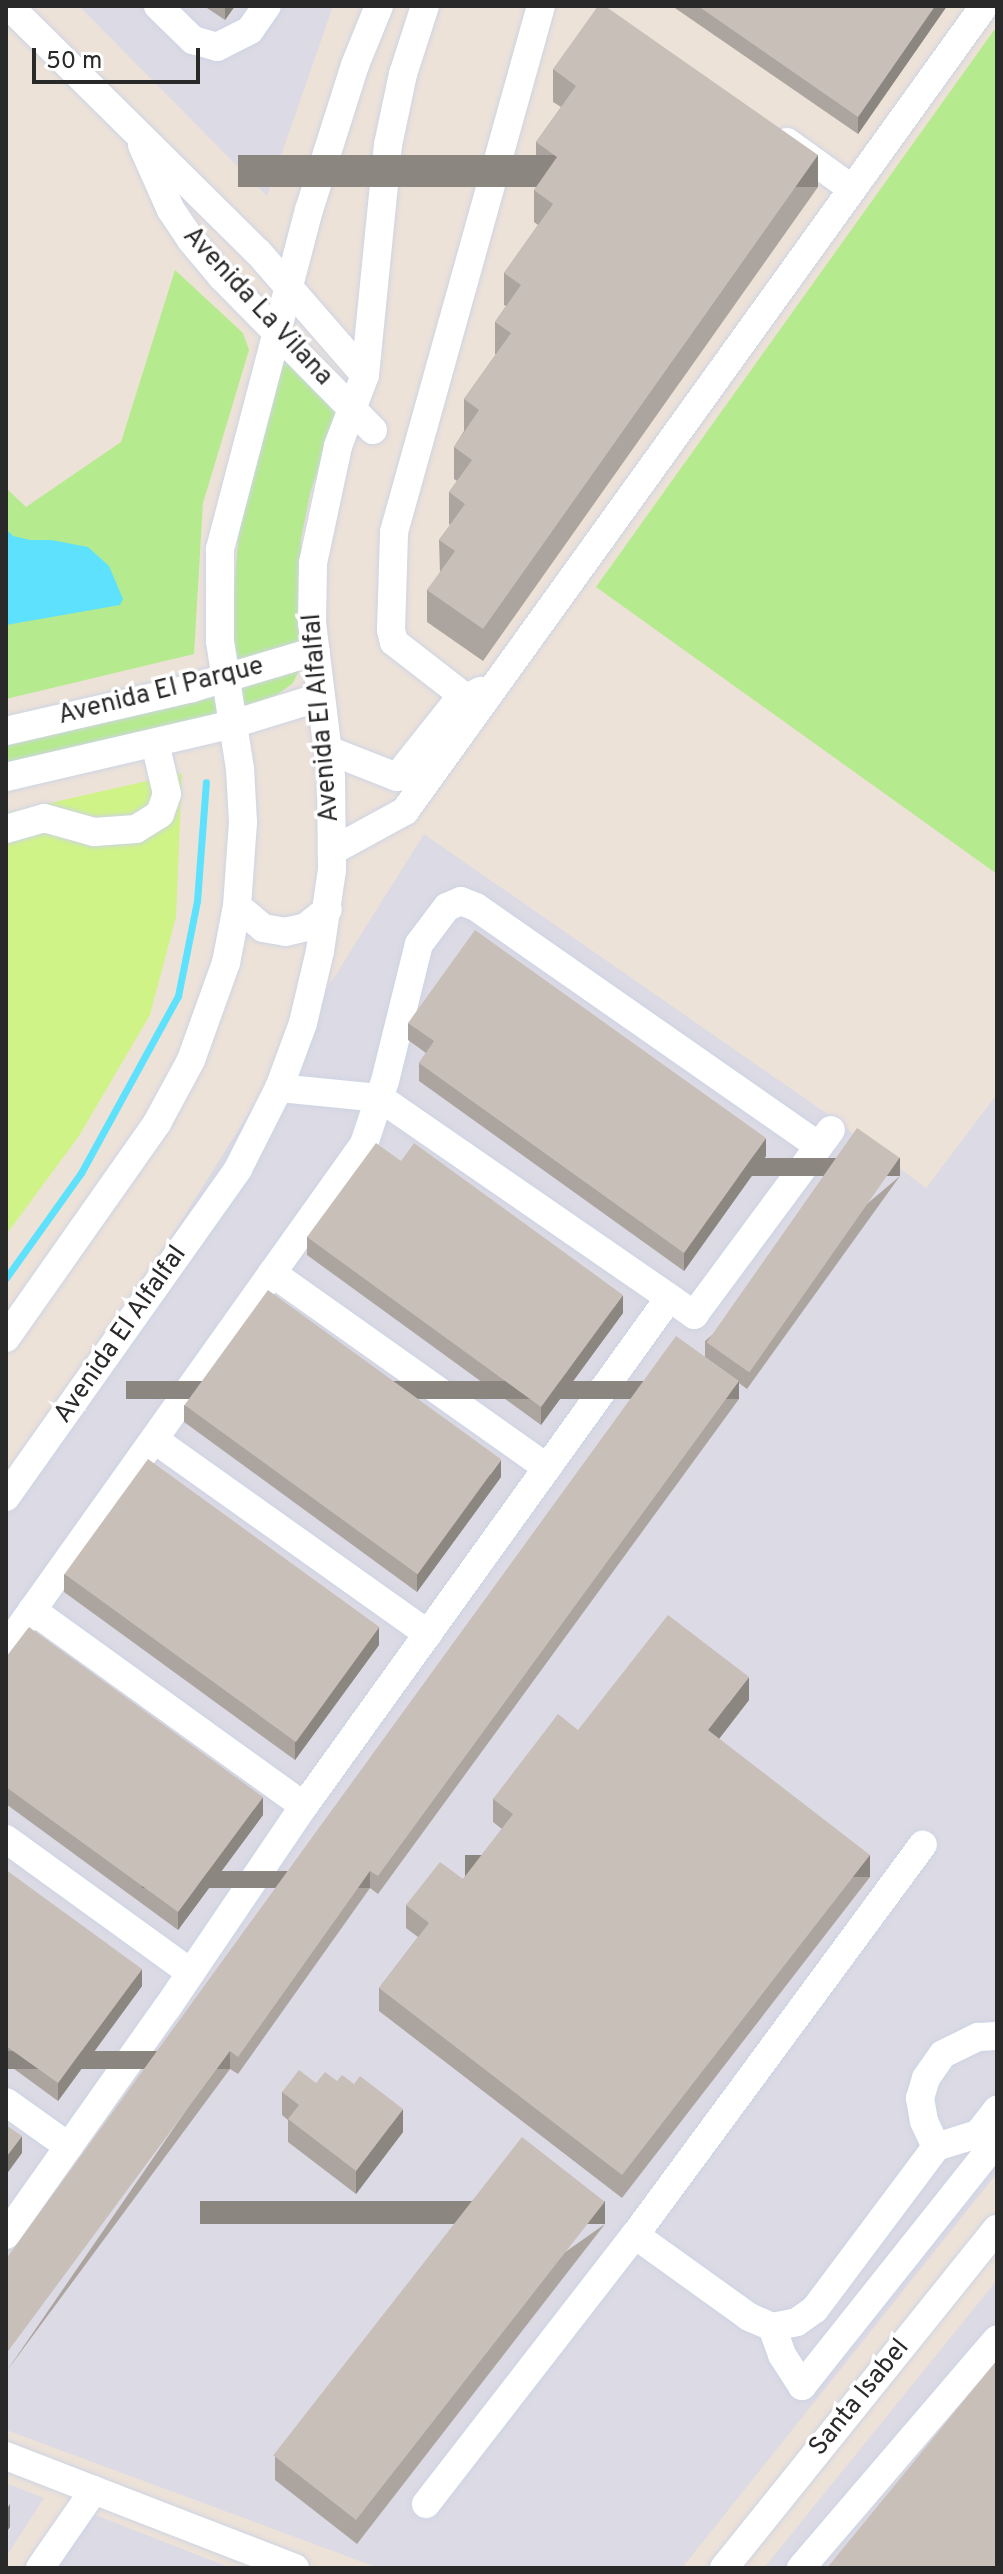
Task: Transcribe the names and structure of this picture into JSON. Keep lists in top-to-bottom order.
{
  "streets": {
    "street": [
      "Avenida La Vilana",
      "Avenida El Parque",
      "Avenida El Alfalfal",
      "Santa Isabel"
    ]
  },
  "crossings": [
    ["Avenida La Vilana", "Avenida El Alfalfal"],
    ["Avenida El Parque", "Avenida El Alfalfal"]
  ],
  "scale_bar": "50 m"
}
